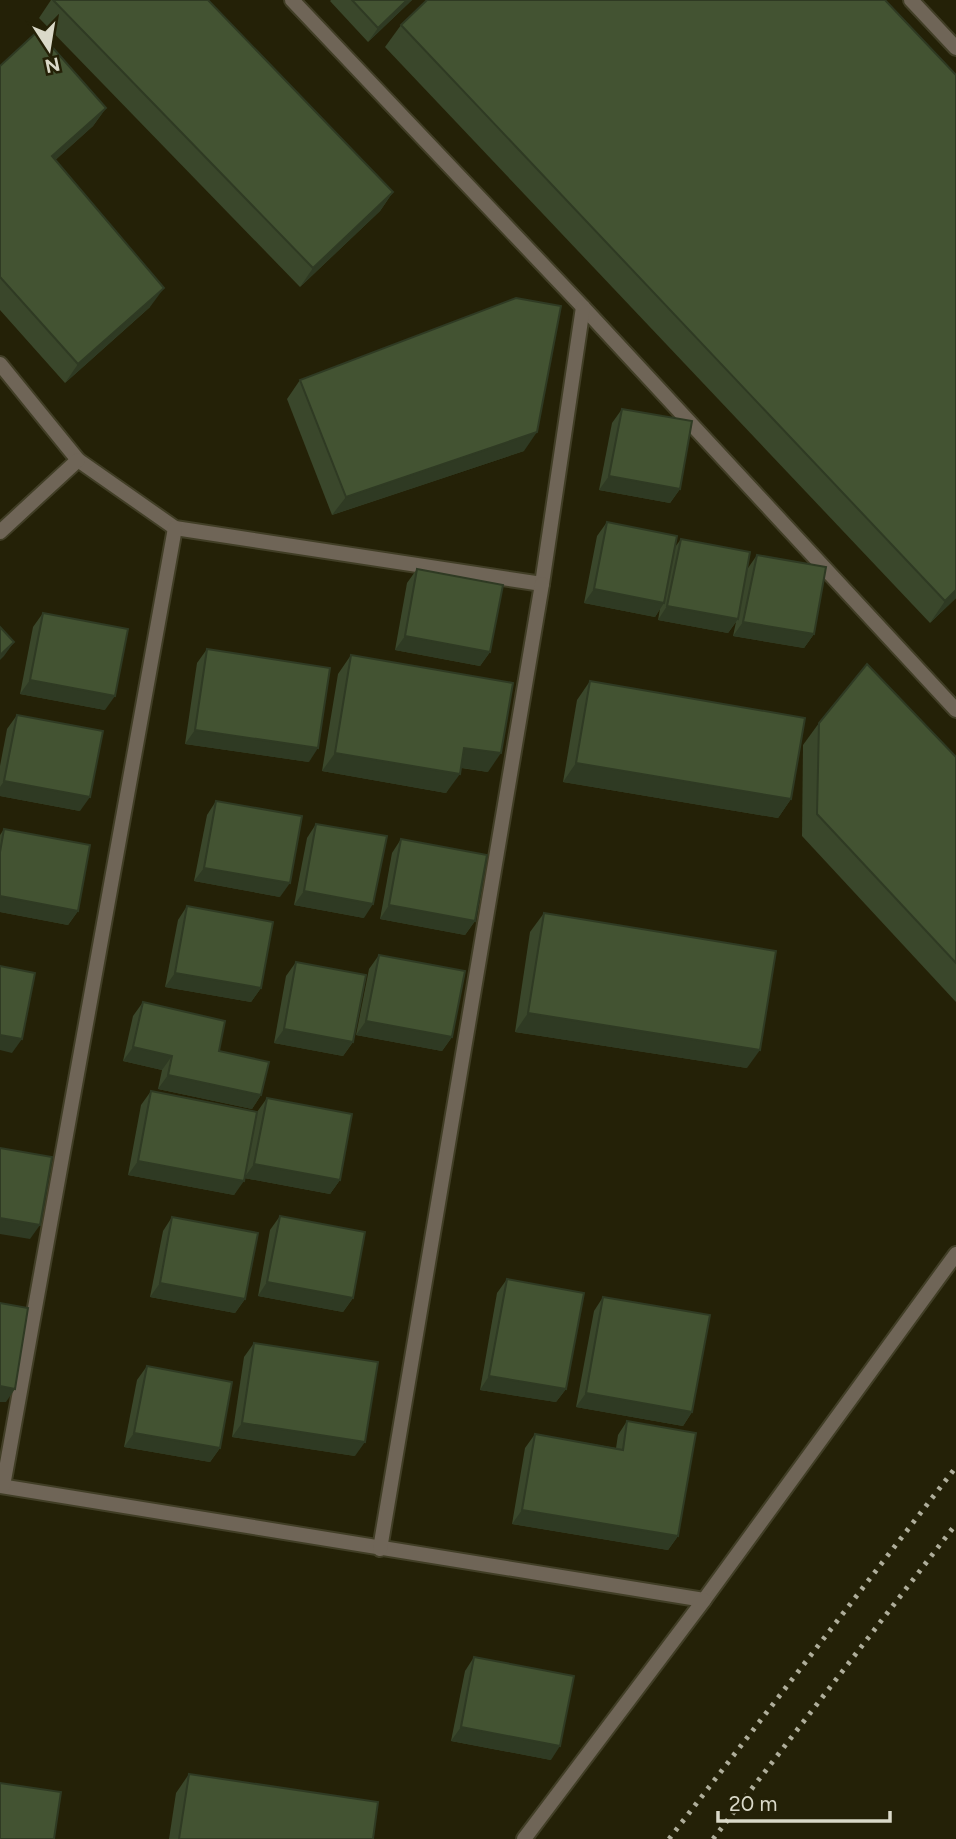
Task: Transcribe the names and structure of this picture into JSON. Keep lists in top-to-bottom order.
{
  "scale_bar": "20 m",
  "north": "bottom"
}
